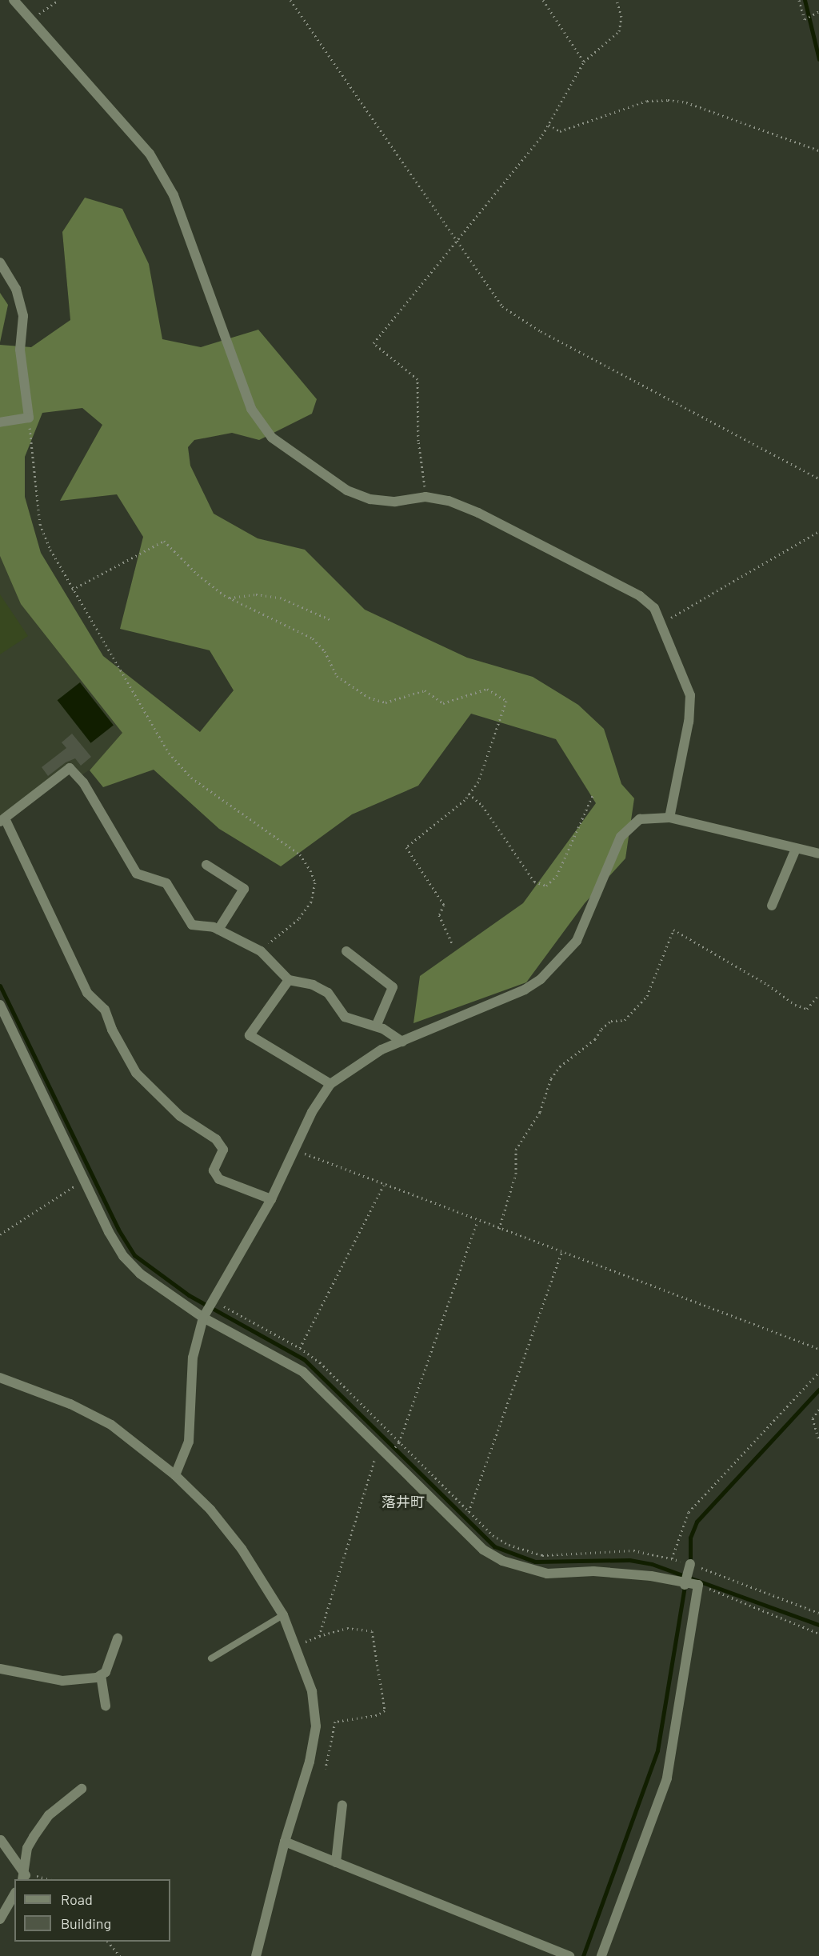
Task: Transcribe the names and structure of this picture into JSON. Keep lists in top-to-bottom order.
{
  "districts": ["落井町"],
  "legend": ["Road", "Building"]
}
